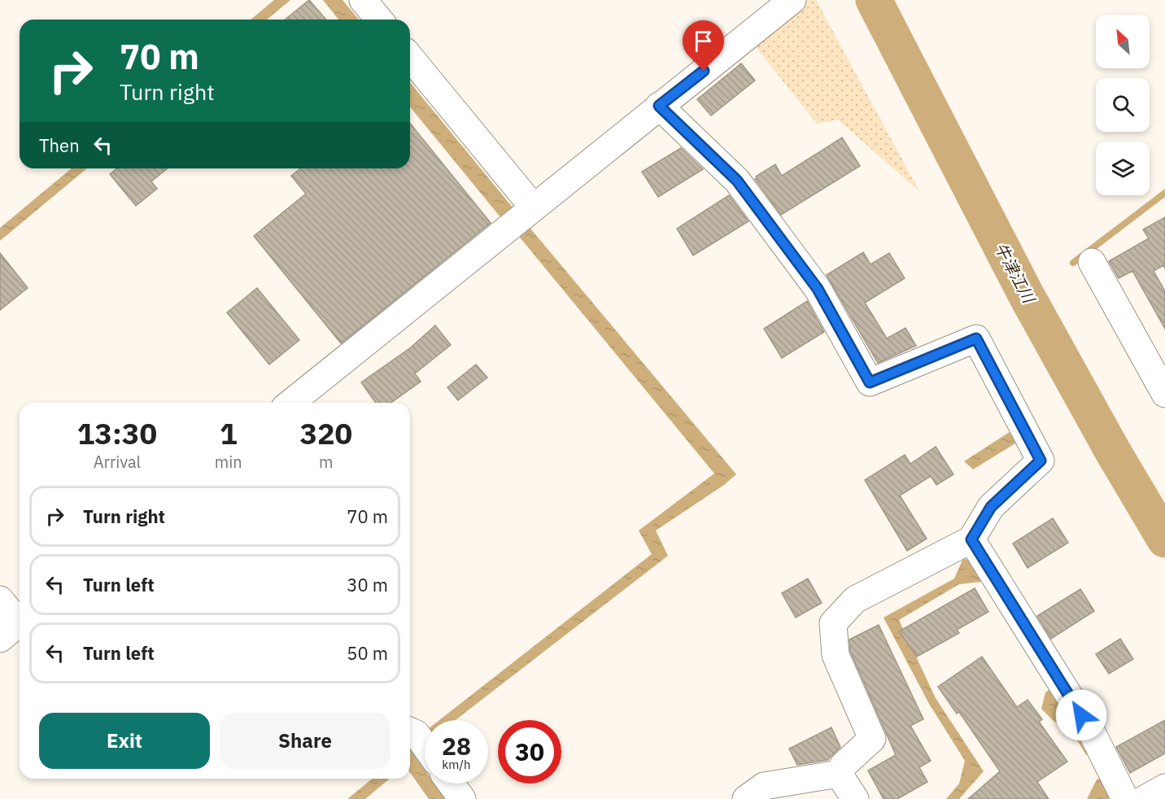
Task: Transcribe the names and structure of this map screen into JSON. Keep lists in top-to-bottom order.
{
  "water": ["牛津江川"],
  "north": "top left",
  "page": {
    "turn": ["70 m", "Turn right"],
    "then": "Then",
    "eta": [
      "13:30",
      "Arrival",
      "1",
      "min",
      "320",
      "m"
    ],
    "list": [
      {
        "name": "Turn right",
        "value": "70 m"
      },
      {
        "name": "Turn left",
        "value": "30 m"
      },
      {
        "name": "Turn left",
        "value": "50 m"
      }
    ],
    "buttons": ["Exit", "Share"],
    "speed": "28 km/h",
    "limit": "30"
  }
}
